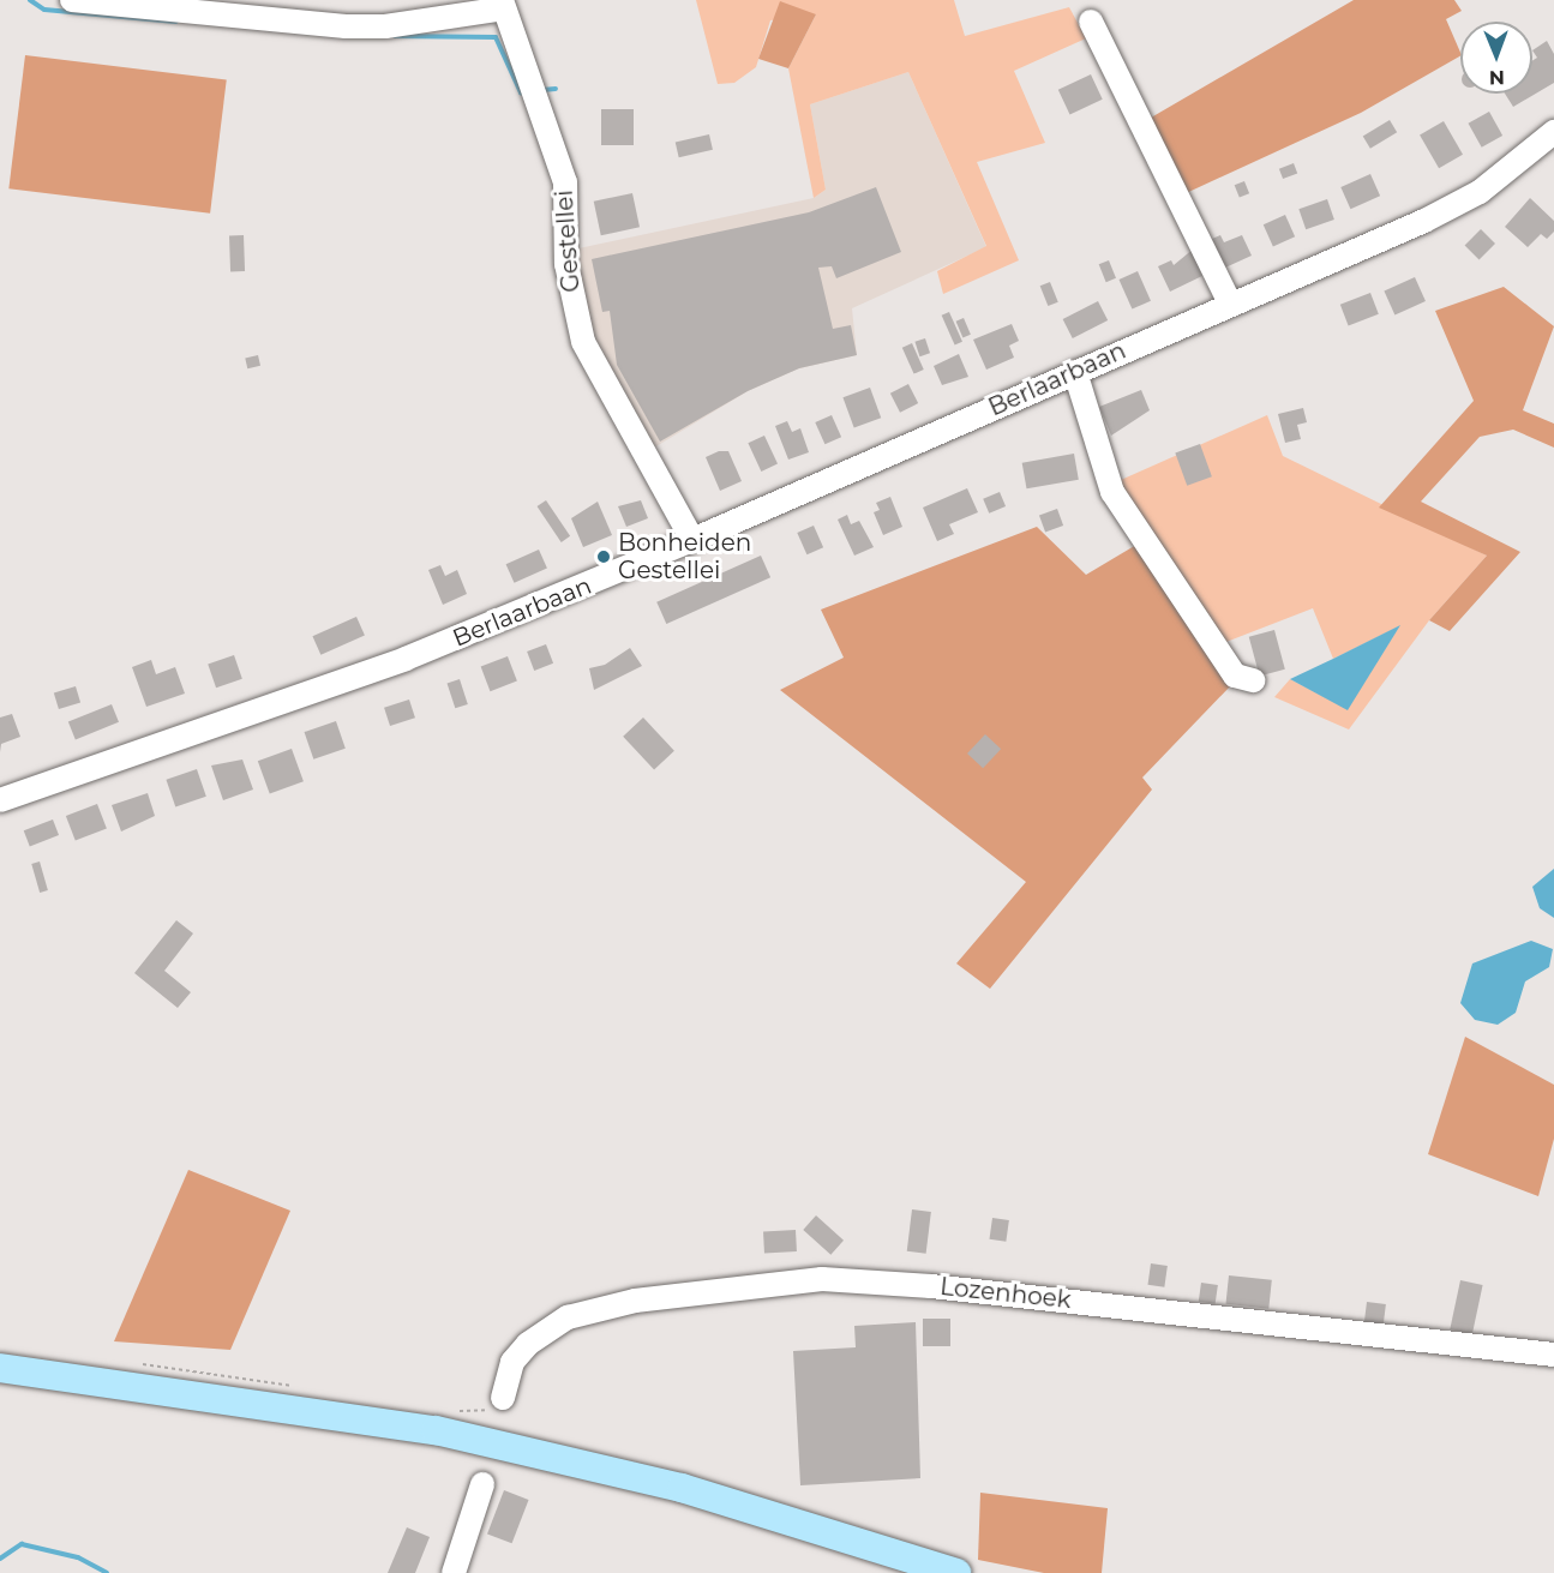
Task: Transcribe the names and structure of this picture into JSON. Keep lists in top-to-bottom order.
{
  "streets": {
    "street": ["Gestellei", "Berlaarbaan", "Lozenhoek"]
  },
  "crossings": [
    ["Gestellei", "Berlaarbaan"]
  ],
  "places": ["Bonheiden Gestellei"],
  "north": "bottom"
}
